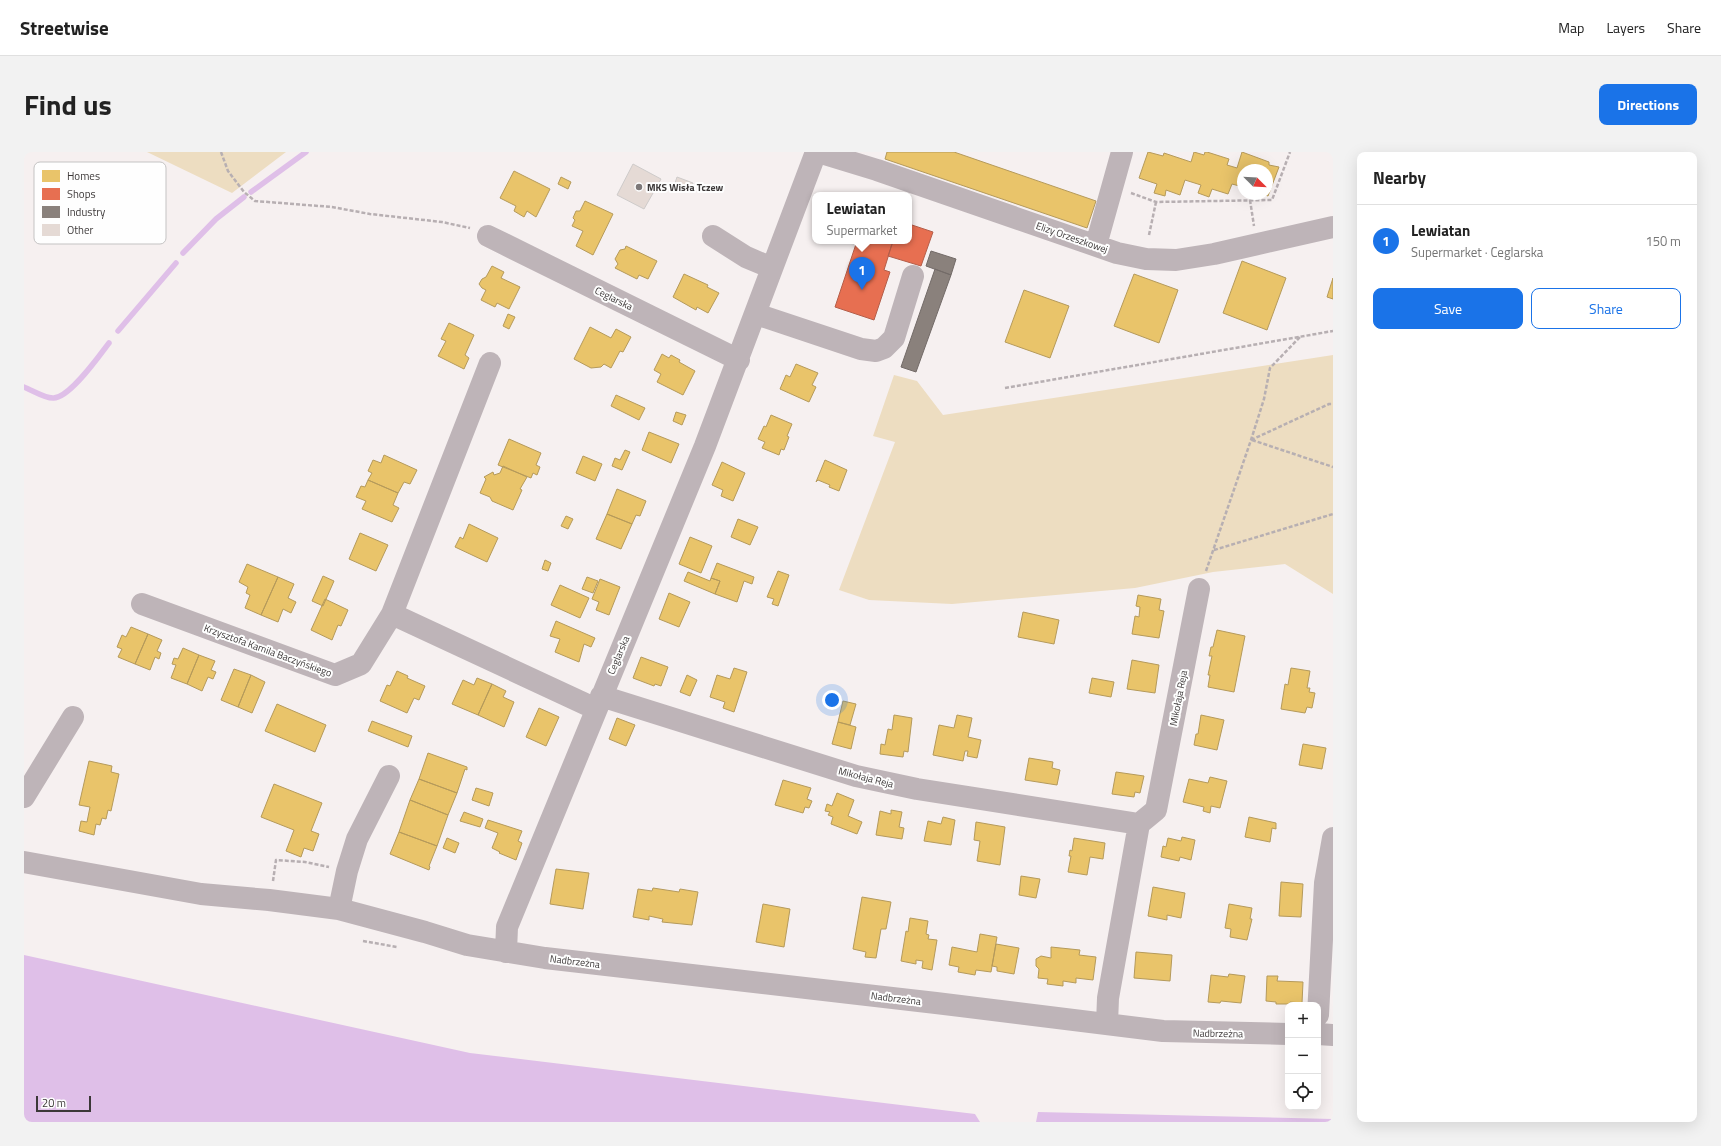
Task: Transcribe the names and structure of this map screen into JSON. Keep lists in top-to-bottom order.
{
  "streets": {
    "street": [
      "Elizy Orzeszkowej",
      "Ceglarska",
      "Krzysztofa Kamila Baczyńskiego",
      "Mikołaja Reja",
      "Nadbrzeżna"
    ]
  },
  "crossings": [
    ["Elizy Orzeszkowej", "Ceglarska"],
    ["Ceglarska", "Mikołaja Reja"],
    ["Ceglarska", "Nadbrzeżna"]
  ],
  "places": ["MKS Wisła Tczew"],
  "legend": [
    "Homes",
    "Shops",
    "Industry",
    "Other"
  ],
  "scale_bar": "20 m",
  "north": "bottom right",
  "page": {
    "header": "Streetwise",
    "nav": ["Map", "Layers", "Share"],
    "title": "Find us",
    "buttons": [
      "Directions",
      ["Save", "Share"]
    ],
    "heading": "Nearby",
    "popup": ["Lewiatan", "Supermarket"],
    "list": [
      {
        "mark": "1",
        "name": "Lewiatan",
        "note": "Supermarket · Ceglarska",
        "value": "150 m"
      }
    ],
    "pins": "1",
    "map_buttons": ["+", "−"],
    "scale": "20 m"
  }
}
